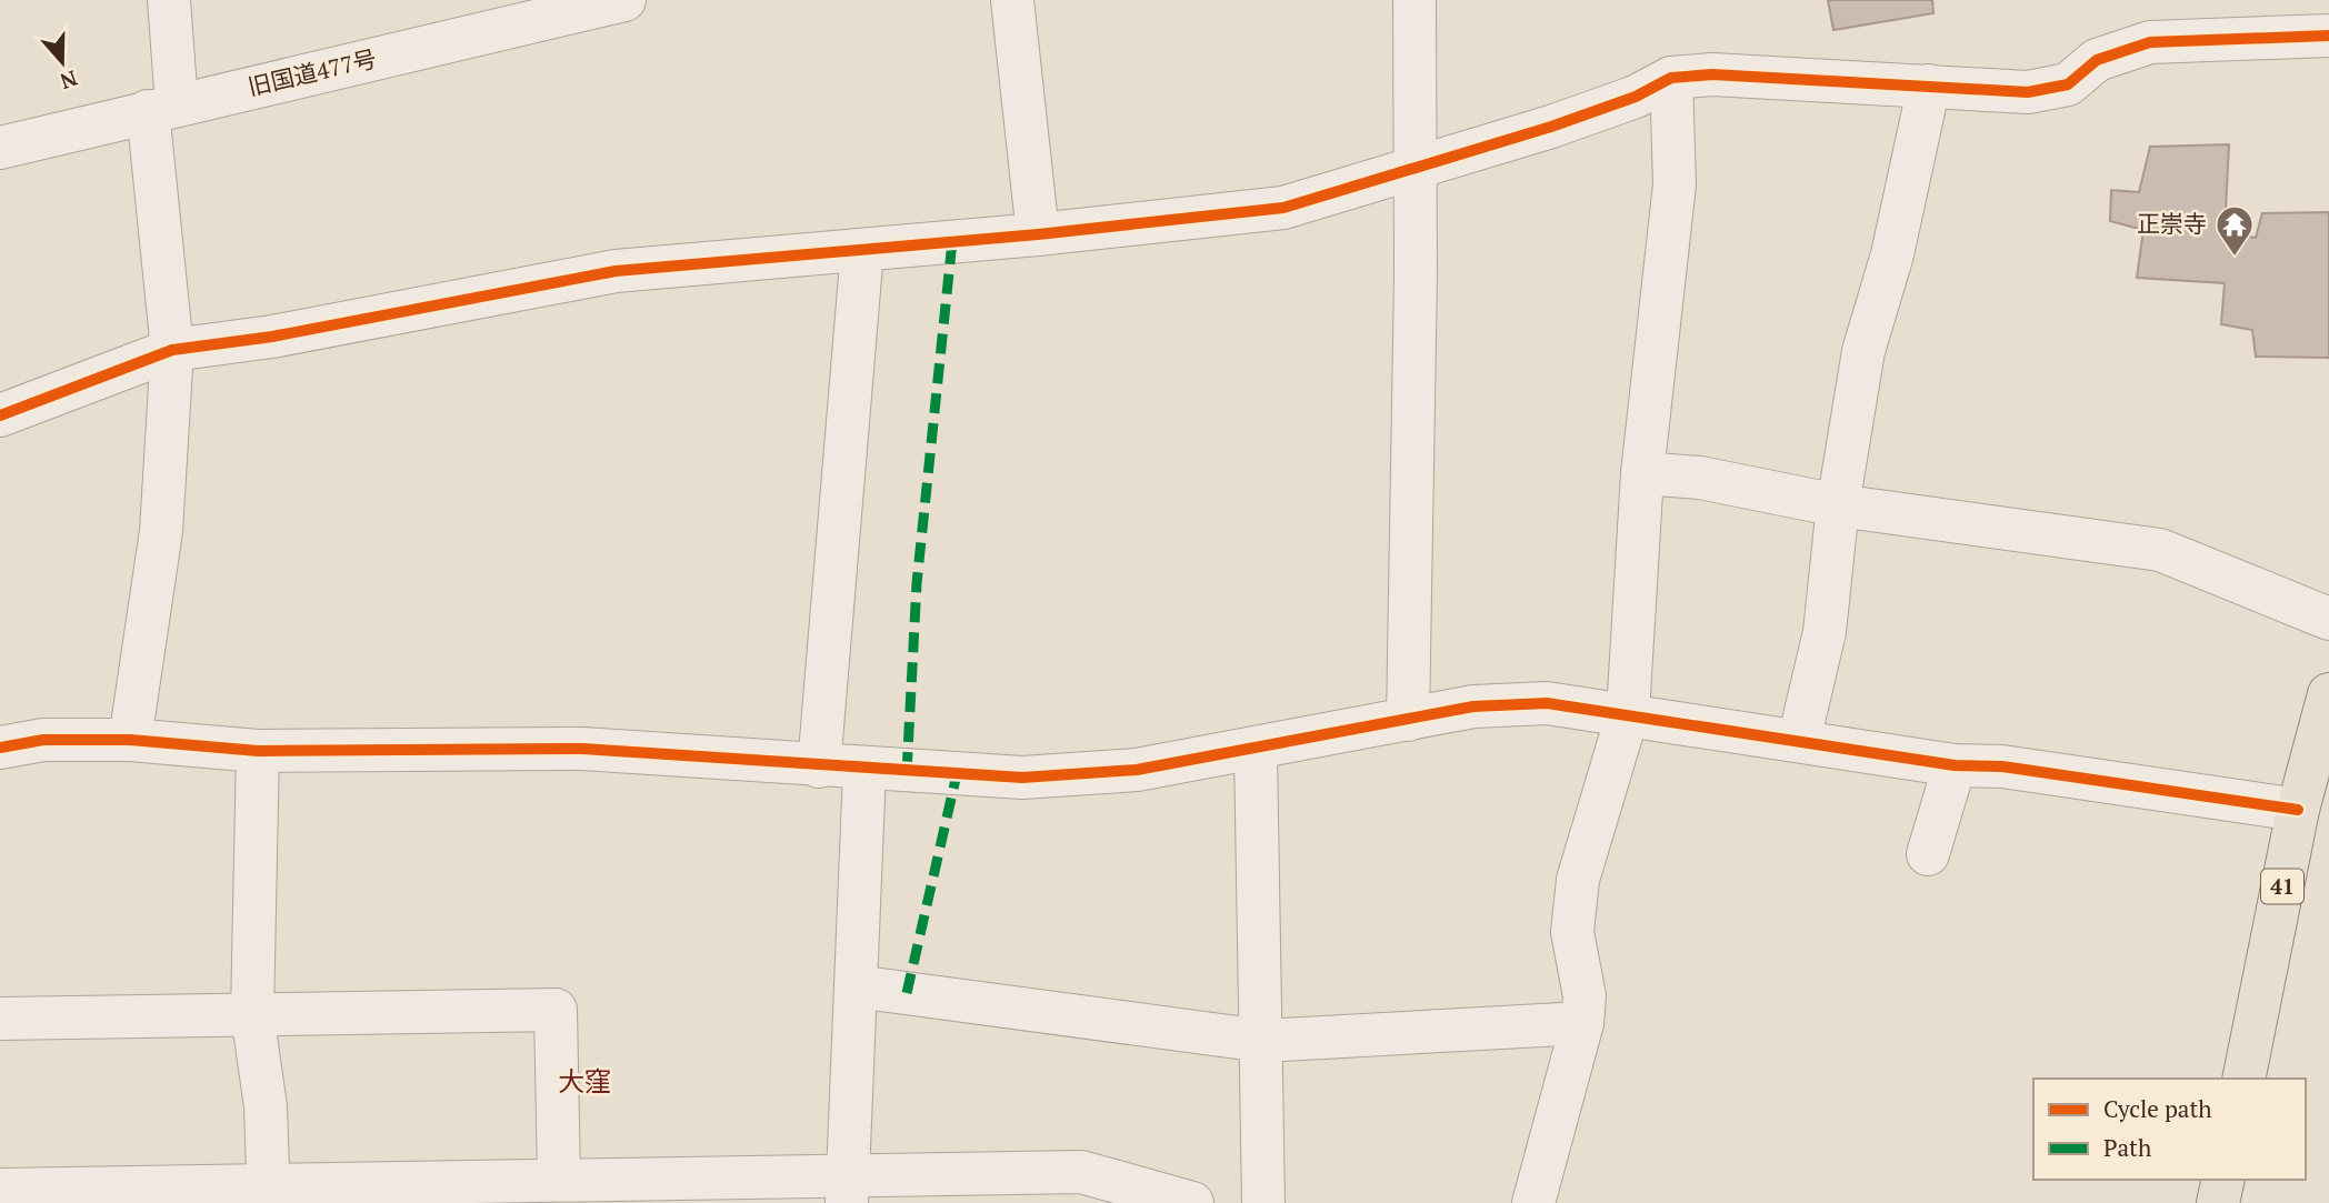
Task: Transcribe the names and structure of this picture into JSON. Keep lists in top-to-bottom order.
{
  "streets": {
    "main road": ["41"],
    "street": ["旧国道477号"]
  },
  "districts": ["大窪"],
  "places": {
    "temple": ["正崇寺"]
  },
  "legend": ["Cycle path", "Path"],
  "north": "bottom"
}
